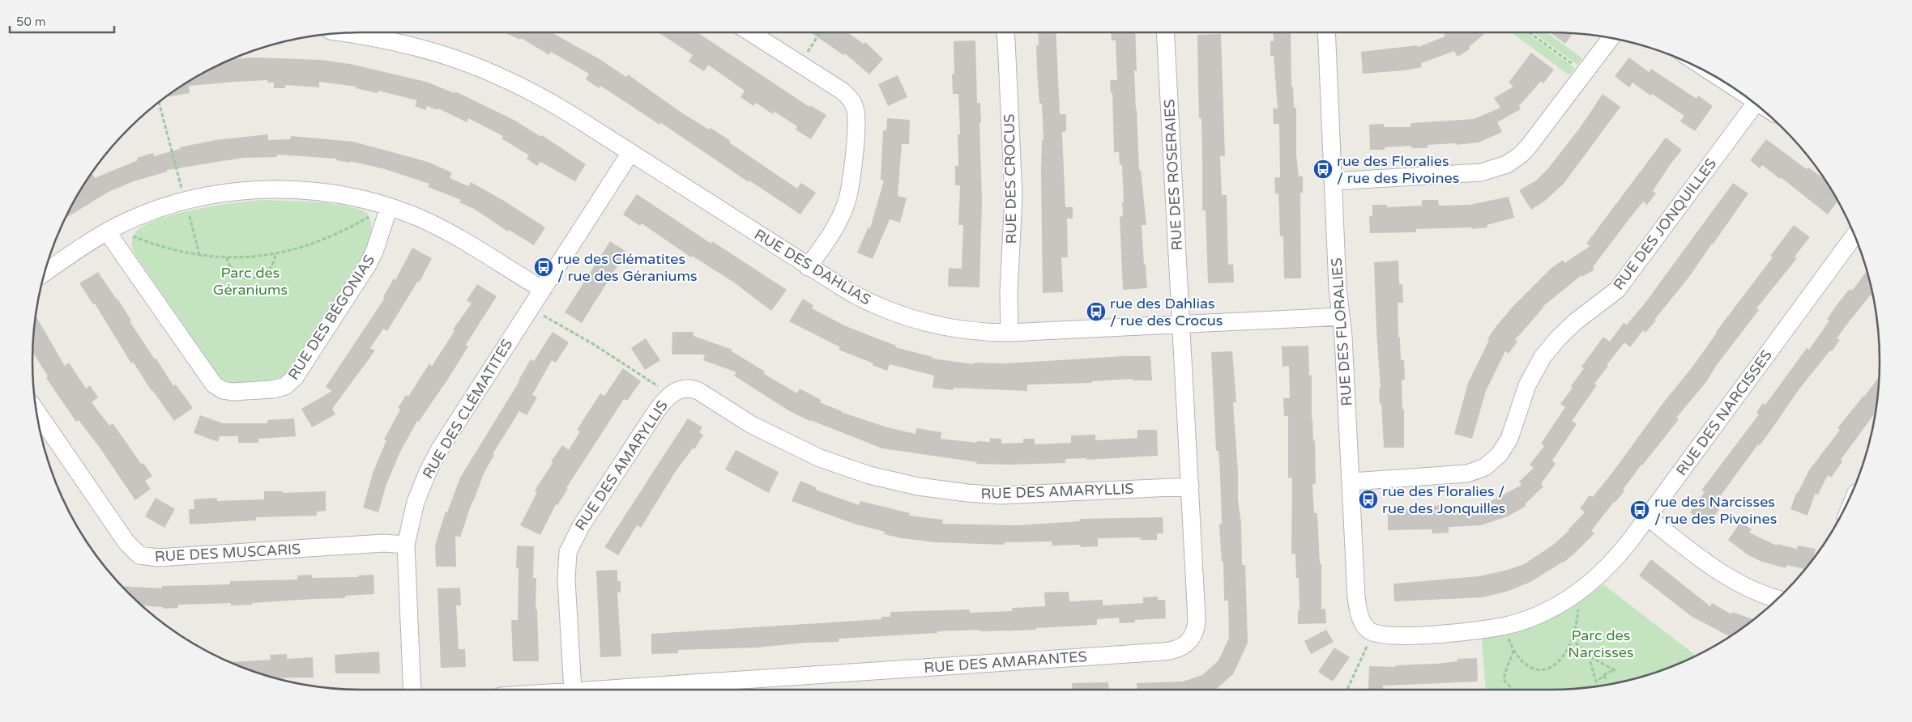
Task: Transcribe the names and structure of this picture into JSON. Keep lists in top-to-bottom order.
{
  "streets": {
    "street": [
      "RUE DES ROSERAIES",
      "RUE DES CROCUS",
      "RUE DES JONQUILLES",
      "RUE DES DAHLIAS",
      "RUE DES BÉGONIAS",
      "RUE DES FLORALIES",
      "RUE DES CLÉMATITES",
      "RUE DES NARCISSES",
      "RUE DES AMARYLLIS",
      "RUE DES MUSCARIS",
      "RUE DES AMARANTES"
    ]
  },
  "crossings": [
    ["RUE DES ROSERAIES", "RUE DES DAHLIAS"],
    ["RUE DES ROSERAIES", "RUE DES AMARANTES"],
    ["RUE DES CROCUS", "RUE DES DAHLIAS"],
    ["RUE DES JONQUILLES", "RUE DES FLORALIES"],
    ["RUE DES DAHLIAS", "RUE DES FLORALIES"],
    ["RUE DES DAHLIAS", "RUE DES CLÉMATITES"],
    ["RUE DES DAHLIAS", "RUE DES AMARANTES"],
    ["RUE DES FLORALIES", "RUE DES NARCISSES"],
    ["RUE DES CLÉMATITES", "RUE DES MUSCARIS"],
    ["RUE DES AMARYLLIS", "RUE DES AMARANTES"]
  ],
  "parks": ["Parc des Géraniums", "Parc des Narcisses"],
  "places": {
    "bus stop": [
      "rue des Floralies / rue des Pivoines",
      "rue des Clématites / rue des Géraniums",
      "rue des Dahlias / rue des Crocus",
      "rue des Floralies / rue des Jonquilles",
      "rue des Narcisses / rue des Pivoines"
    ]
  },
  "scale_bar": "50 m"
}
